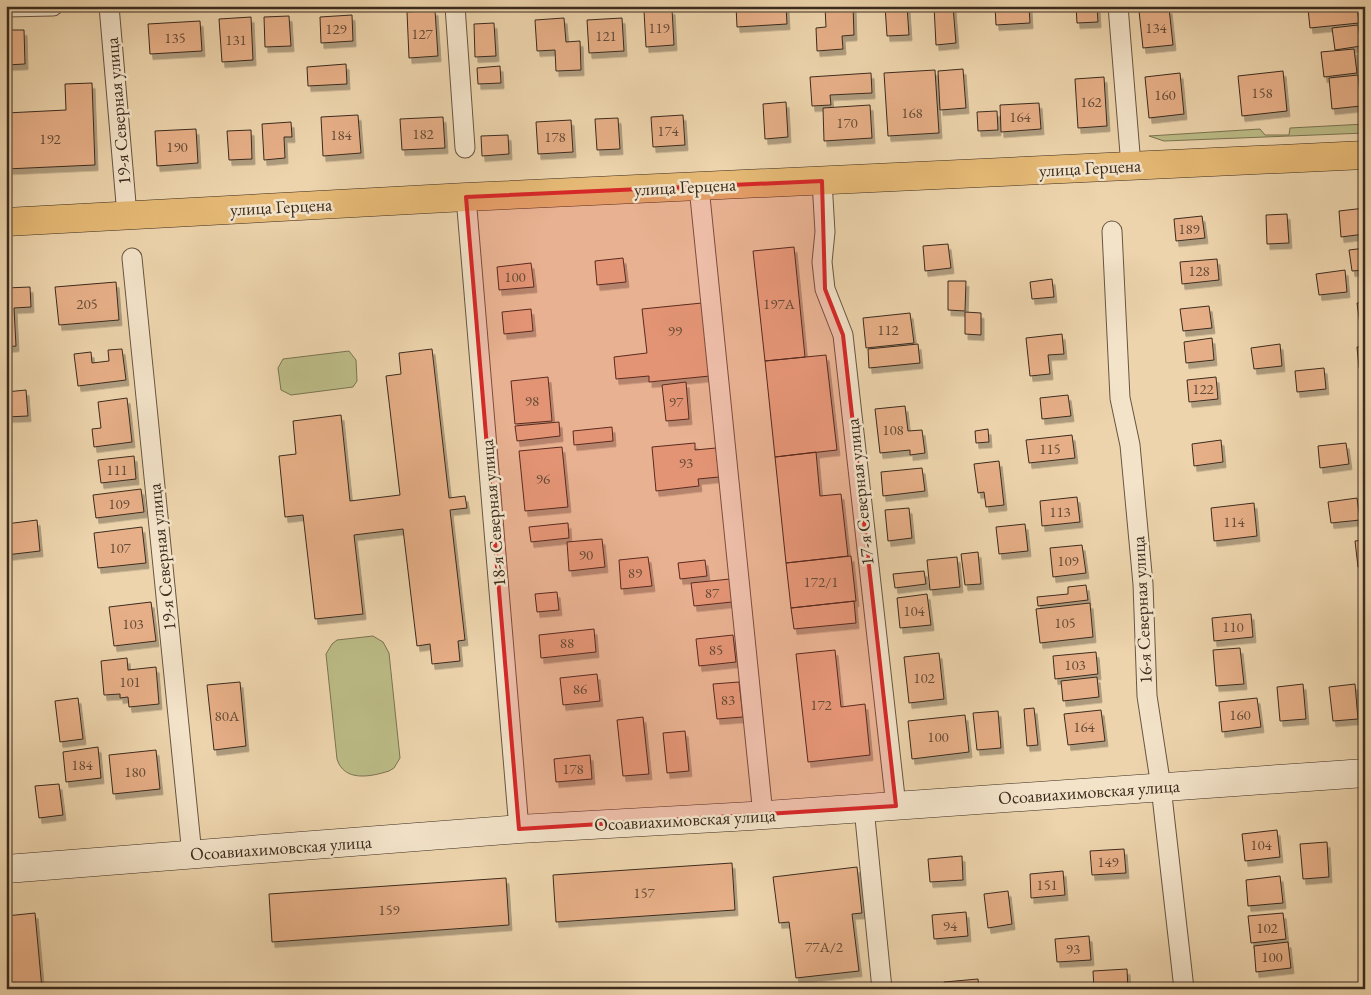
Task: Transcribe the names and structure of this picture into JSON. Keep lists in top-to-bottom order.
{
  "streets": {
    "main road": ["улица Герцена"],
    "street": [
      "19-я Северная улица",
      "17-я Северная улица",
      "18-я Северная улица",
      "16-я Северная улица",
      "Осоавиахимовская улица"
    ]
  },
  "crossings": [
    ["19-я Северная улица", "улица Герцена"],
    ["19-я Северная улица", "Осоавиахимовская улица"],
    ["улица Герцена", "17-я Северная улица"],
    ["улица Герцена", "18-я Северная улица"],
    ["17-я Северная улица", "Осоавиахимовская улица"],
    ["18-я Северная улица", "Осоавиахимовская улица"],
    ["16-я Северная улица", "Осоавиахимовская улица"]
  ],
  "house_numbers": [
    "119",
    "134",
    "129",
    "127",
    "121",
    "135",
    "131",
    "158",
    "160",
    "162",
    "168",
    "164",
    "170",
    "174",
    "182",
    "184",
    "178",
    "192",
    "190",
    "189",
    "128",
    "100",
    "205",
    "197А",
    "112",
    "99",
    "122",
    "98",
    "97",
    "108",
    "115",
    "93",
    "111",
    "96",
    "109",
    "113",
    "114",
    "107",
    "90",
    "109",
    "89",
    "172/1",
    "87",
    "104",
    "105",
    "103",
    "110",
    "88",
    "85",
    "103",
    "102",
    "101",
    "86",
    "83",
    "172",
    "160",
    "80А",
    "164",
    "100",
    "184",
    "178",
    "180",
    "104",
    "149",
    "151",
    "157",
    "159",
    "94",
    "102",
    "77А/2",
    "93",
    "100"
  ]
}
